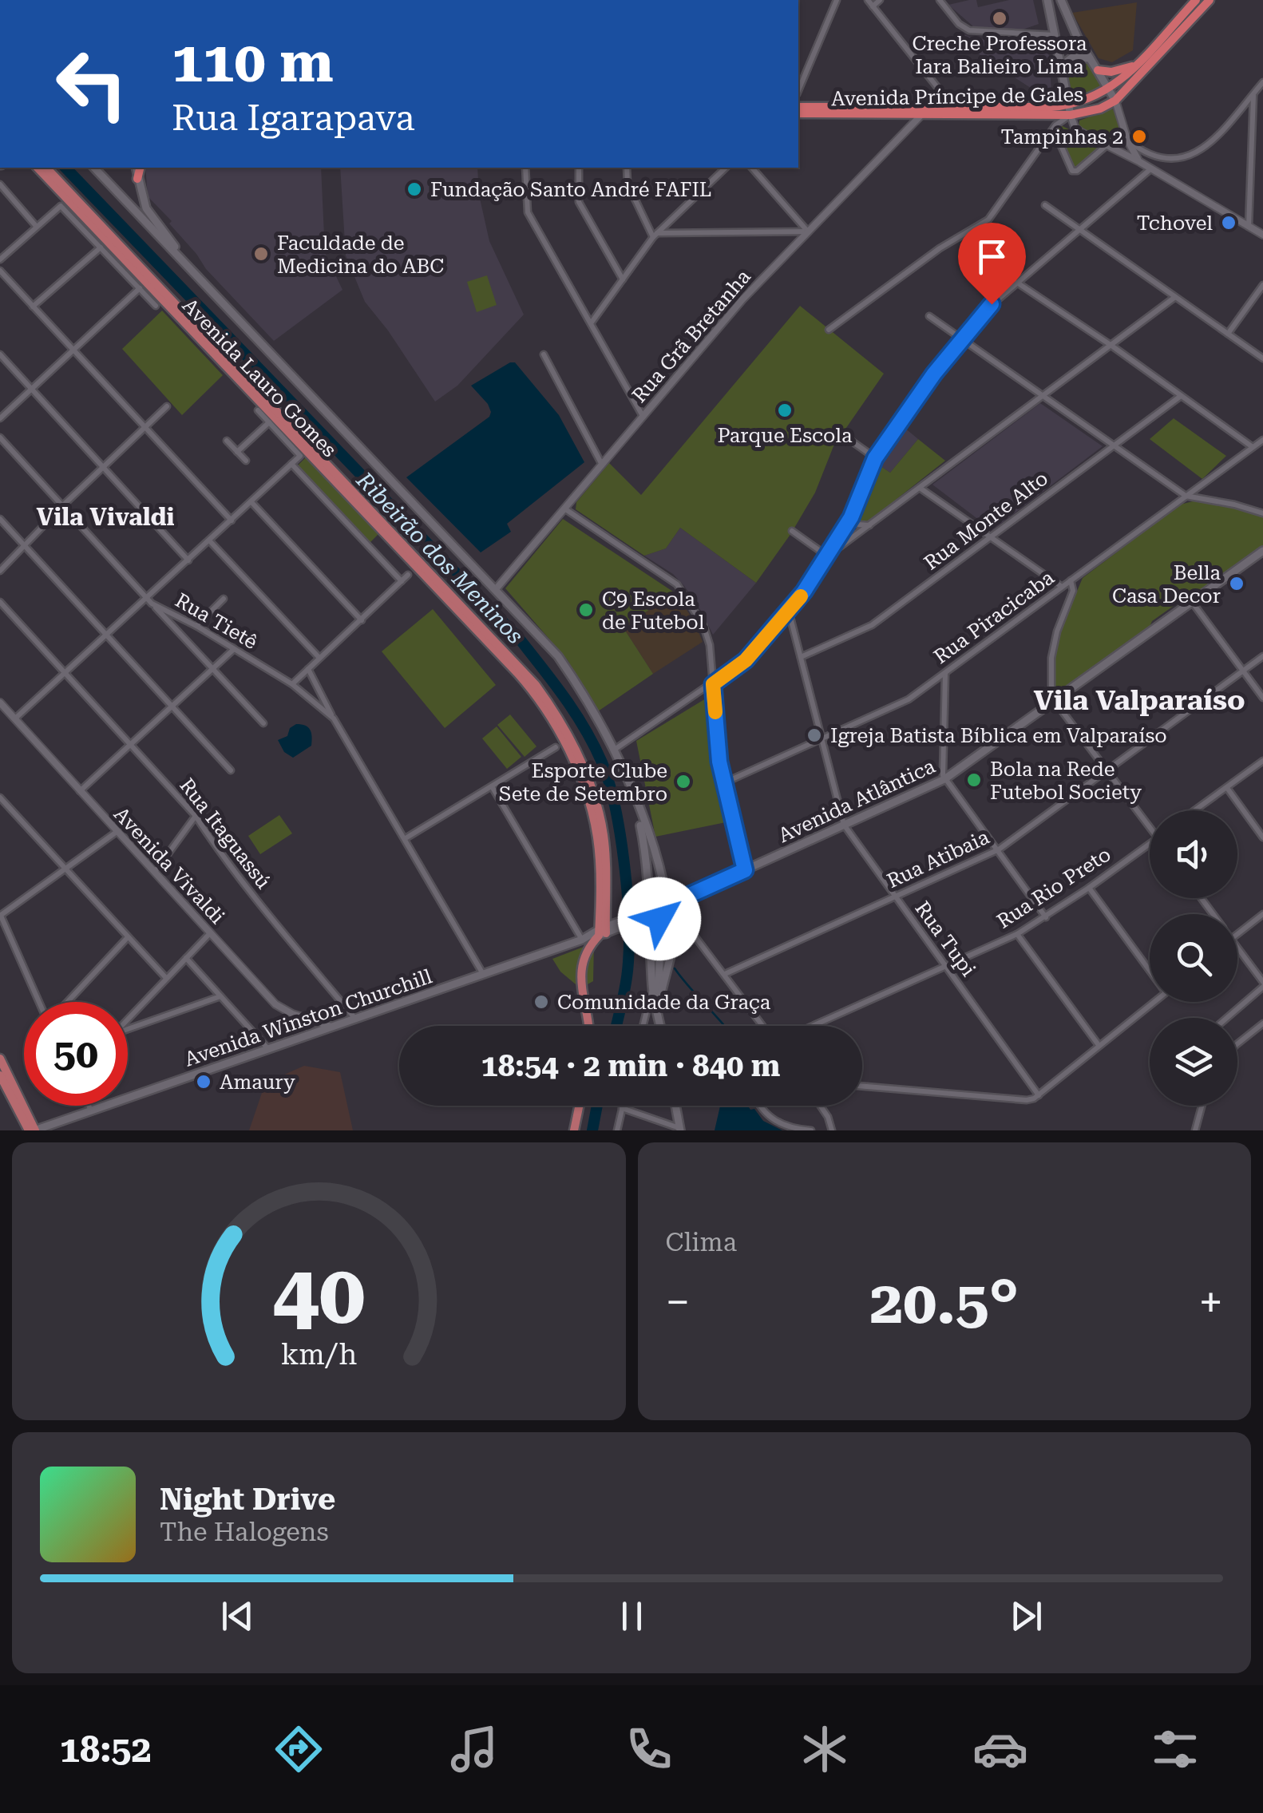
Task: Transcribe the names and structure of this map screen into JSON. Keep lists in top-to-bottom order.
{
  "streets": {
    "highway": ["Avenida Príncipe de Gales"],
    "main road": ["Avenida Lauro Gomes", "Avenida Atlântica", "Avenida Winston Churchill"],
    "street": [
      "Rua Grã Bretanha",
      "Rua Monte Alto",
      "Rua Piracicaba",
      "Rua Tietê",
      "Rua Itaguassú",
      "Rua Atibaia",
      "Avenida Vivaldi",
      "Rua Rio Preto",
      "Rua Tupi"
    ]
  },
  "crossings": [
    ["Avenida Príncipe de Gales", "Rua Grã Bretanha"],
    ["Rua Grã Bretanha", "Avenida Lauro Gomes"],
    ["Avenida Lauro Gomes", "Avenida Atlântica"],
    ["Avenida Lauro Gomes", "Avenida Winston Churchill"],
    ["Rua Monte Alto", "Rua Tupi"],
    ["Rua Piracicaba", "Rua Tupi"],
    ["Rua Tietê", "Avenida Winston Churchill"],
    ["Avenida Atlântica", "Rua Tupi"],
    ["Avenida Atlântica", "Avenida Winston Churchill"],
    ["Rua Itaguassú", "Avenida Winston Churchill"],
    ["Rua Atibaia", "Rua Tupi"],
    ["Avenida Vivaldi", "Avenida Winston Churchill"],
    ["Rua Rio Preto", "Rua Tupi"]
  ],
  "districts": ["Vila Vivaldi", "Vila Valparaíso"],
  "water": ["Ribeirão dos Meninos"],
  "places": [
    "Creche Professora Iara Balieiro Lima",
    "Tampinhas 2",
    "Fundação Santo André FAFIL",
    "Tchovel",
    "Faculdade de Medicina do ABC",
    "Parque Escola",
    "Bella Casa Decor",
    "C9 Escola de Futebol",
    "Igreja Batista Bíblica em Valparaíso",
    "Bola na Rede Futebol Society",
    "Esporte Clube Sete de Setembro",
    "Comunidade da Graça",
    "Amaury"
  ],
  "page": {
    "turn": ["110 m", "Rua Igarapava"],
    "limit": "50",
    "trip": "18:54 · 2 min · 840 m",
    "tile": "Clima",
    "heat": ["−", "20.5°", "+"],
    "song": ["Night Drive", "The Halogens"],
    "tabs": "18:52",
    "gauge": ["40", "km/h"]
  }
}
